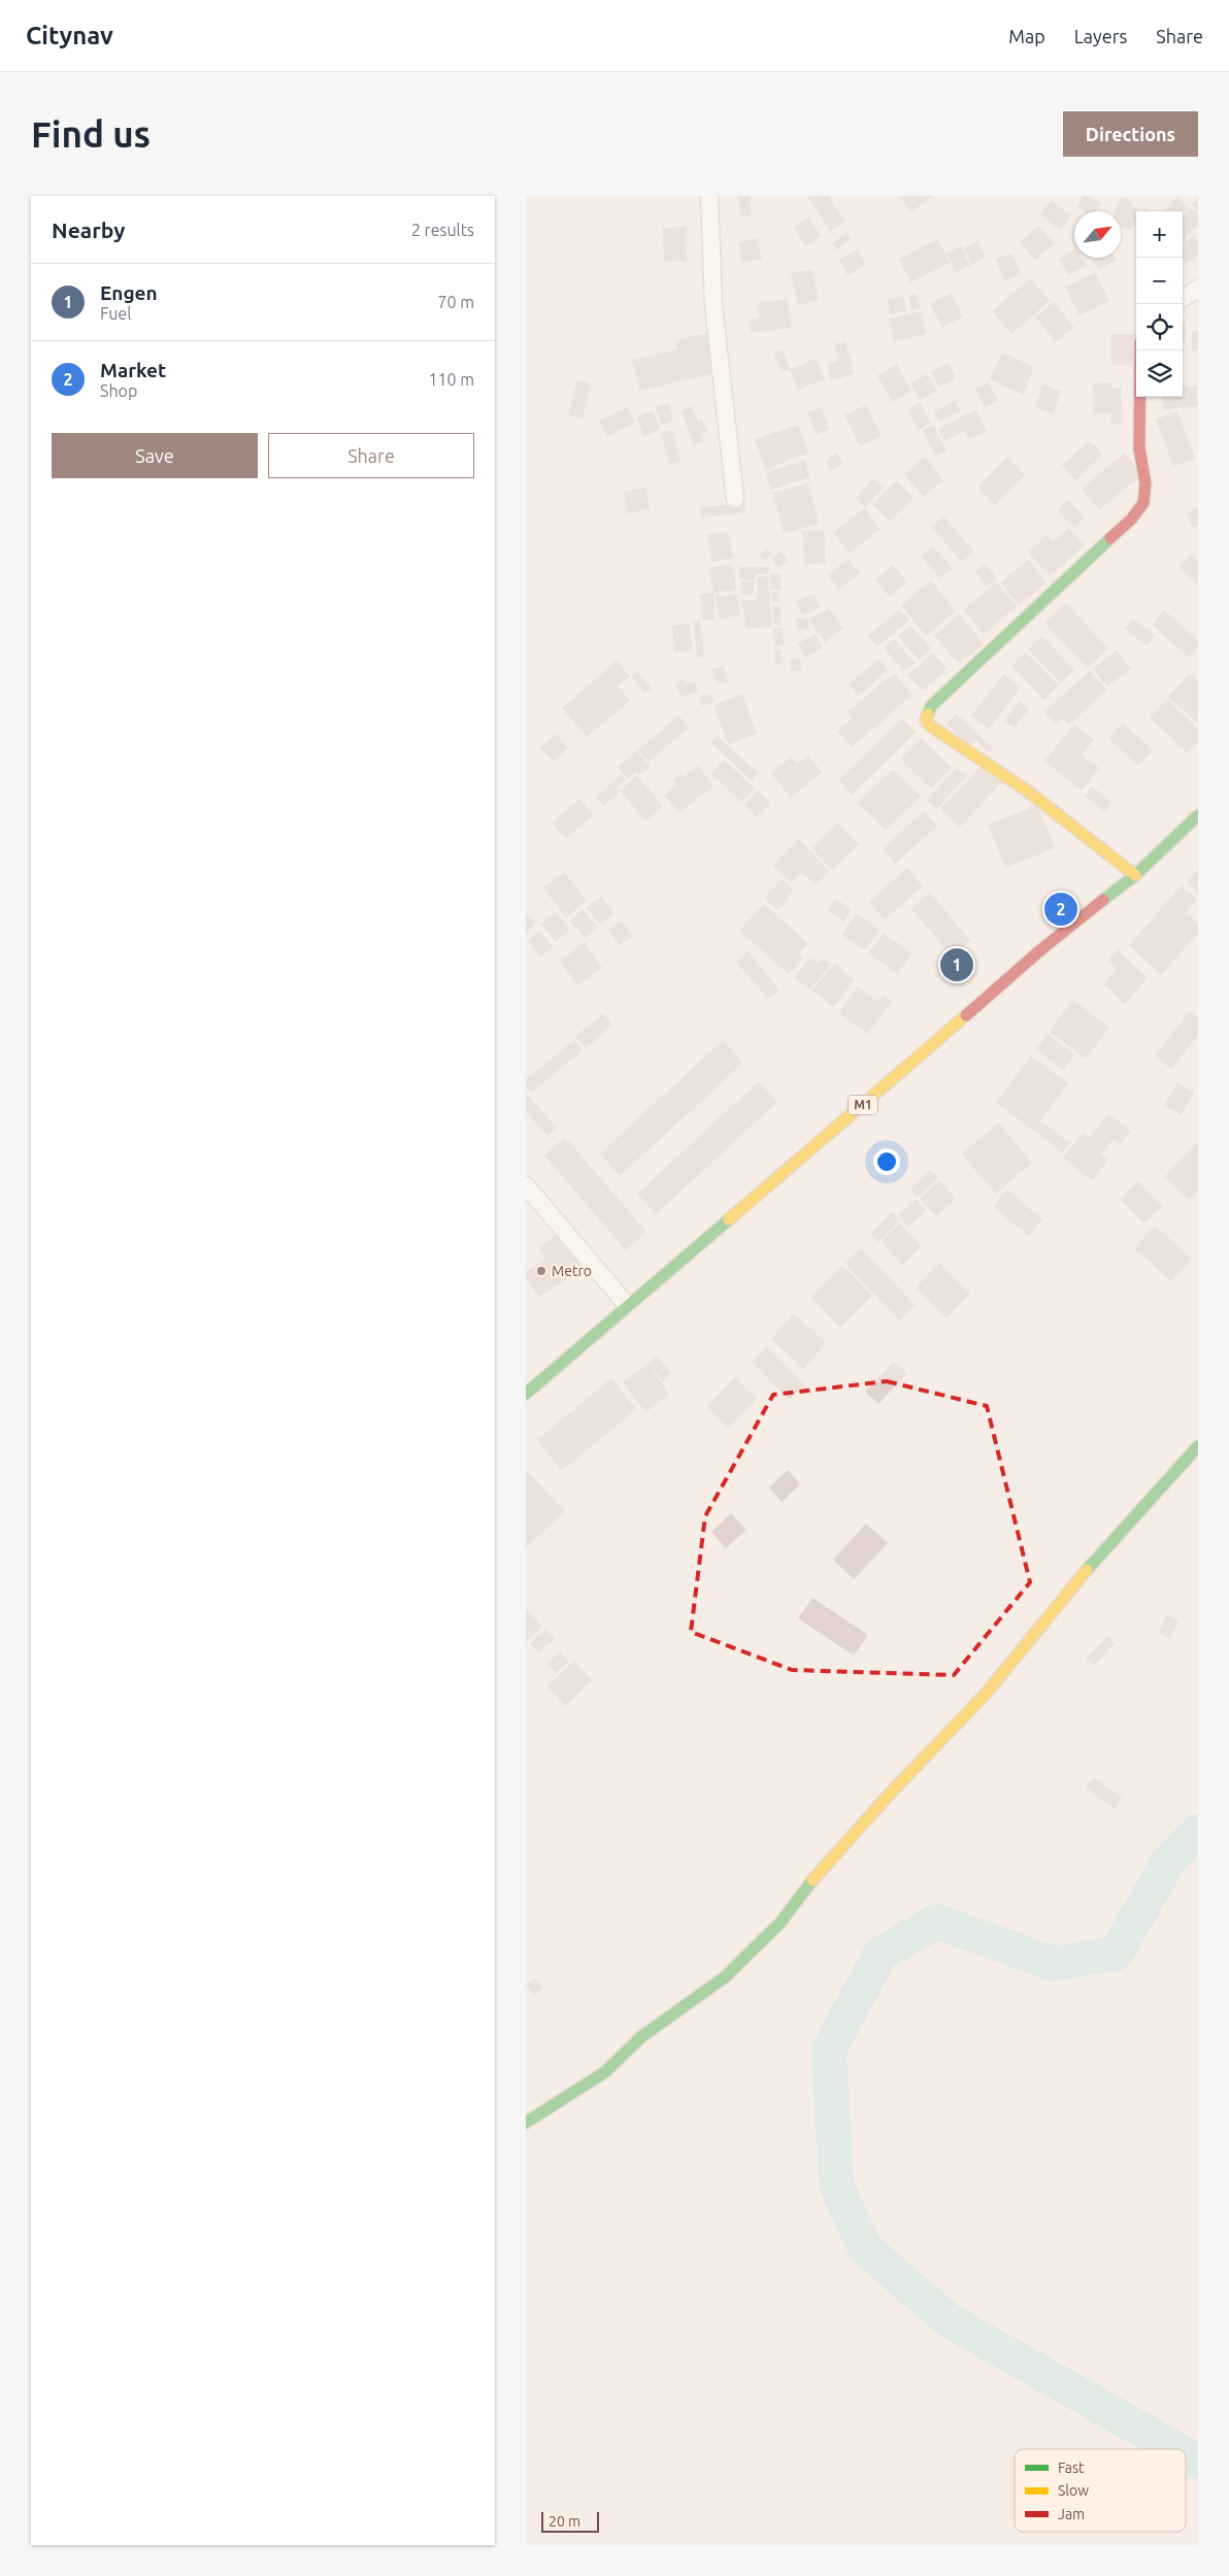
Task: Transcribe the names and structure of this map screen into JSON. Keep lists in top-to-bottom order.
{
  "streets": {
    "main road": ["M1"]
  },
  "places": ["Metro"],
  "legend": ["Fast", "Slow", "Jam"],
  "scale_bar": "20 m",
  "north": "top right",
  "page": {
    "header": "Citynav",
    "nav": ["Map", "Layers", "Share"],
    "buttons": [
      "Directions",
      ["Save", "Share"]
    ],
    "title": "Find us",
    "heading": ["Nearby", "2 results"],
    "map_buttons": ["+", "−"],
    "list": [
      {
        "mark": "1",
        "name": "Engen",
        "note": "Fuel",
        "value": "70 m"
      },
      {
        "mark": "2",
        "name": "Market",
        "note": "Shop",
        "value": "110 m"
      }
    ],
    "pins": ["2", "1"],
    "scale": "20 m"
  }
}
